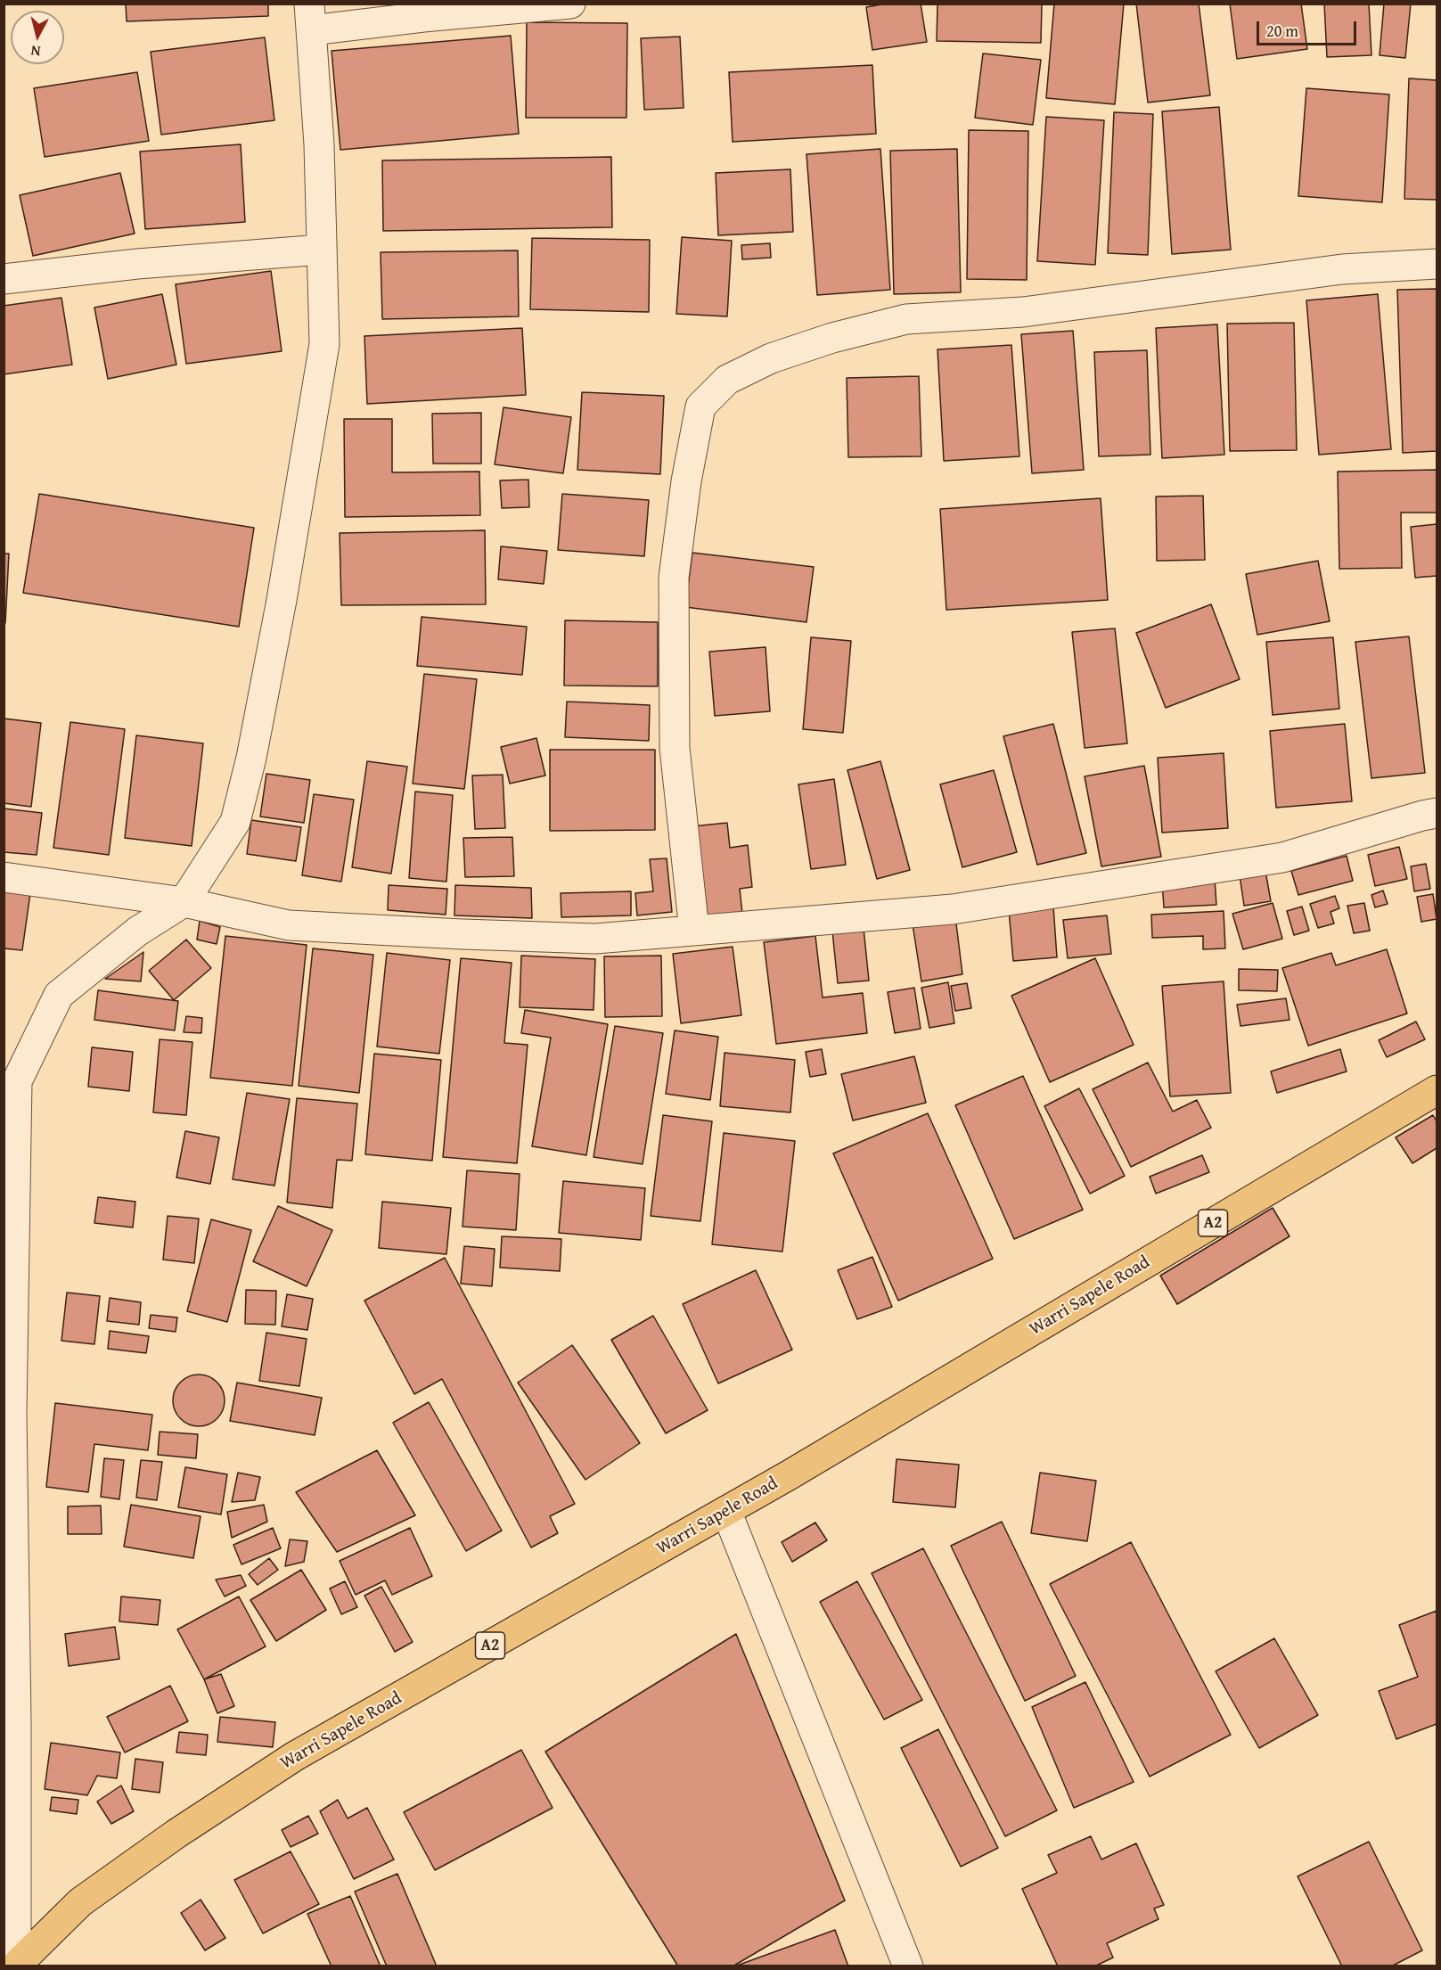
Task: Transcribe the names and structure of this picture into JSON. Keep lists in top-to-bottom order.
{
  "streets": {
    "highway": ["A2", "Warri Sapele Road"]
  },
  "scale_bar": "20 m",
  "north": "bottom"
}
